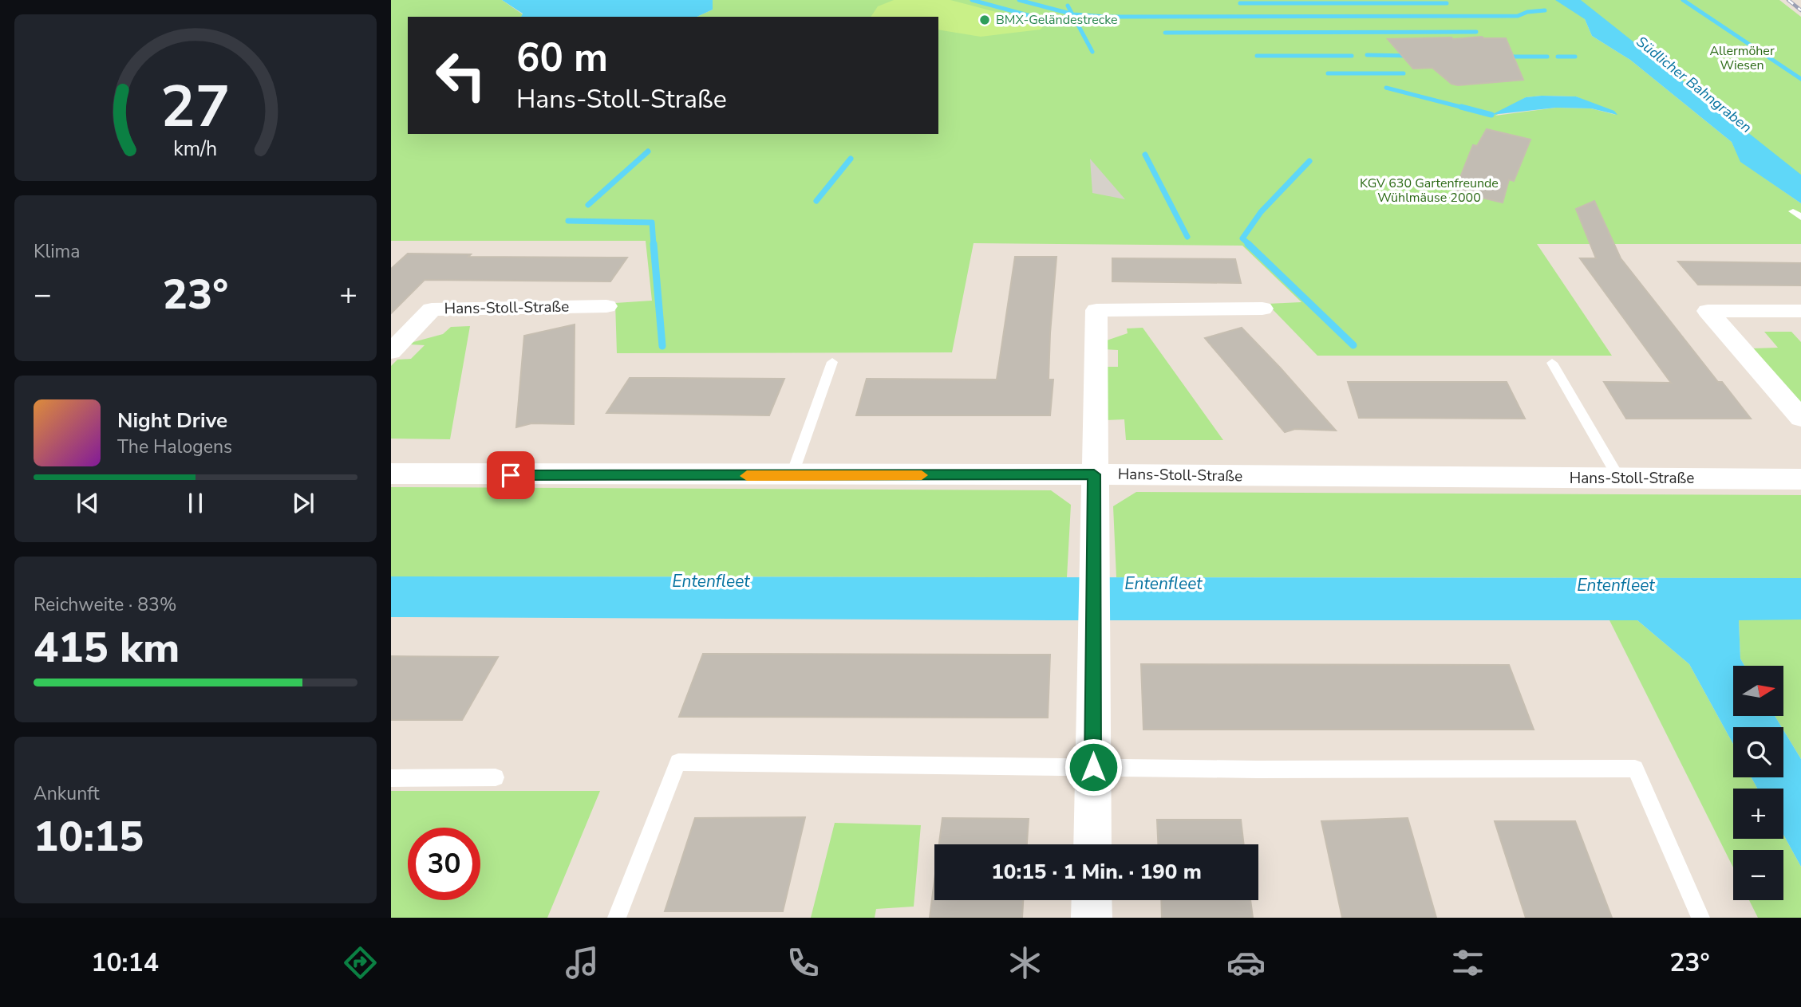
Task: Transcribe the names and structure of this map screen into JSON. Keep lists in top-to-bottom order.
{
  "streets": {
    "street": ["Hans-Stoll-Straße"]
  },
  "water": ["Südlicher Bahngraben", "Entenfleet"],
  "parks": ["Allermöher Wiesen", "KGV 630 Gartenfreunde Wühlmäuse 2000"],
  "places": ["BMX-Geländestrecke"],
  "north": "right",
  "page": {
    "turn": ["60 m", "Hans-Stoll-Straße"],
    "tile": [
      "Klima",
      ["Reichweite · 83%", "415 km"],
      ["Ankunft", "10:15"]
    ],
    "heat": ["−", "23°", "+"],
    "song": ["Night Drive", "The Halogens"],
    "map_buttons": ["+", "−"],
    "limit": "30",
    "trip": "10:15 · 1 Min. · 190 m",
    "tabs": ["10:14", "23°"],
    "gauge": ["27", "km/h"]
  }
}
